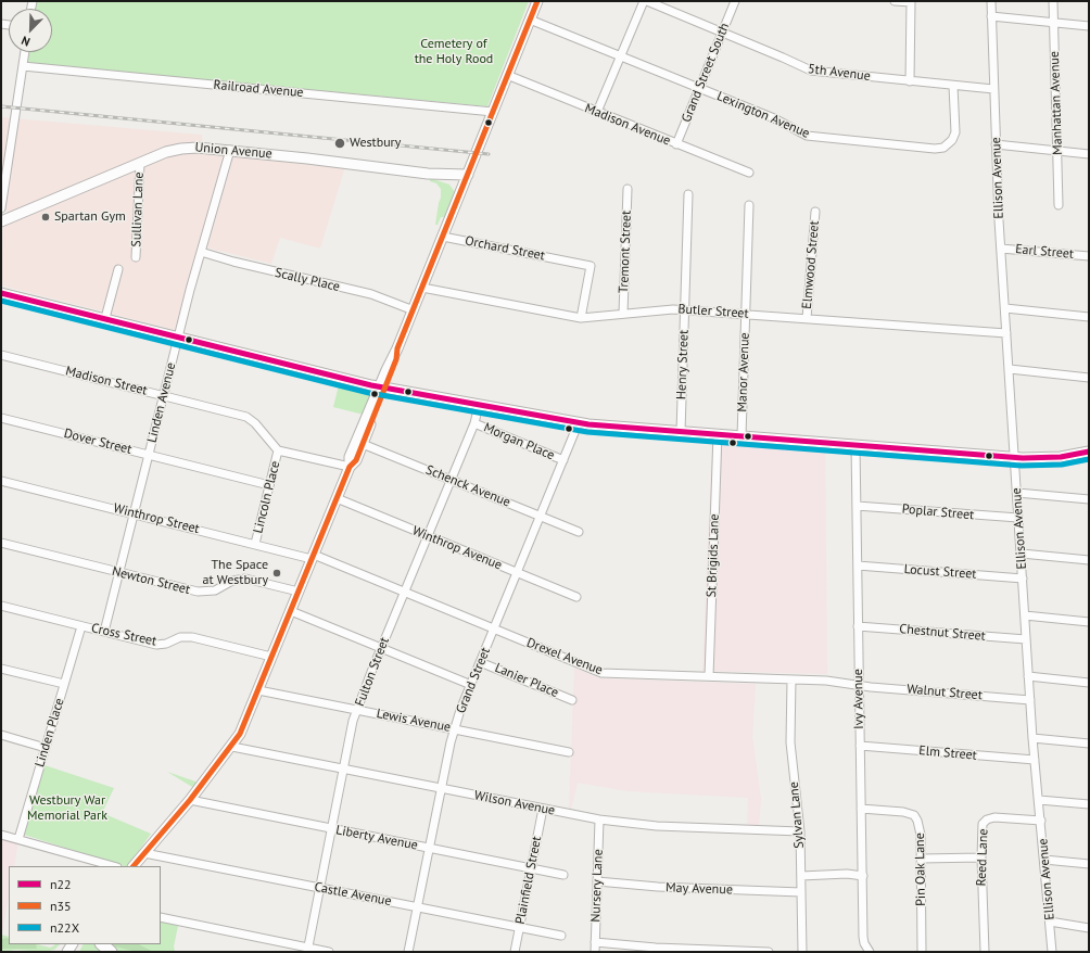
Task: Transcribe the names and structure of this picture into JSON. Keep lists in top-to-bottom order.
{
  "streets": {
    "main road": ["Union Avenue"],
    "street": [
      "Grand Street South",
      "5th Avenue",
      "Railroad Avenue",
      "Manhattan Avenue",
      "Lexington Avenue",
      "Madison Avenue",
      "Ellison Avenue",
      "Sullivan Lane",
      "Orchard Street",
      "Tremont Street",
      "Earl Street",
      "Elmwood Street",
      "Scally Place",
      "Butler Street",
      "Henry Street",
      "Manor Avenue",
      "Madison Street",
      "Linden Avenue",
      "Dover Street",
      "Morgan Place",
      "Schenck Avenue",
      "Lincoln Place",
      "Poplar Street",
      "Winthrop Street",
      "Winthrop Avenue",
      "St Brigids Lane",
      "Locust Street",
      "Newton Street",
      "Chestnut Street",
      "Cross Street",
      "Drexel Avenue",
      "Fulton Street",
      "Grand Street",
      "Lanier Place",
      "Walnut Street",
      "Ivy Avenue",
      "Lewis Avenue",
      "Linden Place",
      "Elm Street",
      "Wilson Avenue",
      "Sylvan Lane",
      "Liberty Avenue",
      "Reed Lane",
      "Pin Oak Lane",
      "Plainfield Street",
      "Nursery Lane",
      "May Avenue",
      "Castle Avenue"
    ]
  },
  "crossings": [
    ["Grand Street South", "5th Avenue"],
    ["Grand Street South", "Lexington Avenue"],
    ["Grand Street South", "Madison Avenue"],
    ["5th Avenue", "Lexington Avenue"],
    ["5th Avenue", "Ellison Avenue"],
    ["Union Avenue", "Sullivan Lane"],
    ["Union Avenue", "Linden Avenue"],
    ["Ellison Avenue", "Earl Street"],
    ["Ellison Avenue", "Butler Street"],
    ["Ellison Avenue", "Poplar Street"],
    ["Ellison Avenue", "Locust Street"],
    ["Ellison Avenue", "Chestnut Street"],
    ["Ellison Avenue", "Walnut Street"],
    ["Ellison Avenue", "Elm Street"],
    ["Ellison Avenue", "Reed Lane"],
    ["Orchard Street", "Butler Street"],
    ["Tremont Street", "Butler Street"],
    ["Elmwood Street", "Butler Street"],
    ["Scally Place", "Linden Avenue"],
    ["Butler Street", "Henry Street"],
    ["Butler Street", "Manor Avenue"],
    ["Madison Street", "Linden Avenue"],
    ["Madison Street", "Lincoln Place"],
    ["Linden Avenue", "Dover Street"],
    ["Linden Avenue", "Winthrop Street"],
    ["Linden Avenue", "Newton Street"],
    ["Linden Avenue", "Cross Street"],
    ["Dover Street", "Lincoln Place"],
    ["Morgan Place", "Fulton Street"],
    ["Morgan Place", "Grand Street"],
    ["Schenck Avenue", "Fulton Street"],
    ["Schenck Avenue", "Grand Street"],
    ["Lincoln Place", "Winthrop Street"],
    ["Poplar Street", "Ivy Avenue"],
    ["Winthrop Street", "Drexel Avenue"],
    ["Winthrop Avenue", "Fulton Street"],
    ["Winthrop Avenue", "Grand Street"],
    ["St Brigids Lane", "Drexel Avenue"],
    ["Locust Street", "Ivy Avenue"],
    ["Chestnut Street", "Ivy Avenue"],
    ["Cross Street", "Linden Place"],
    ["Drexel Avenue", "Fulton Street"],
    ["Drexel Avenue", "Grand Street"],
    ["Drexel Avenue", "Walnut Street"],
    ["Drexel Avenue", "Ivy Avenue"],
    ["Drexel Avenue", "Sylvan Lane"],
    ["Fulton Street", "Lewis Avenue"],
    ["Fulton Street", "Wilson Avenue"],
    ["Fulton Street", "Liberty Avenue"],
    ["Fulton Street", "Castle Avenue"],
    ["Grand Street", "Lanier Place"],
    ["Grand Street", "Lewis Avenue"],
    ["Grand Street", "Wilson Avenue"],
    ["Grand Street", "Liberty Avenue"],
    ["Grand Street", "Castle Avenue"],
    ["Walnut Street", "Ivy Avenue"],
    ["Ivy Avenue", "Elm Street"],
    ["Ivy Avenue", "Pin Oak Lane"],
    ["Wilson Avenue", "Sylvan Lane"],
    ["Wilson Avenue", "Plainfield Street"],
    ["Wilson Avenue", "Nursery Lane"],
    ["Sylvan Lane", "May Avenue"],
    ["Liberty Avenue", "Plainfield Street"],
    ["Plainfield Street", "Castle Avenue"],
    ["Nursery Lane", "May Avenue"]
  ],
  "parks": ["Cemetery of the Holy Rood", "Westbury War Memorial Park"],
  "places": ["Westbury", "Spartan Gym", "The Space at Westbury"],
  "lines": ["transit line n35", "transit line n22", "transit line n22X"],
  "legend": ["n22", "n35", "n22X"],
  "north": "bottom left"
}
